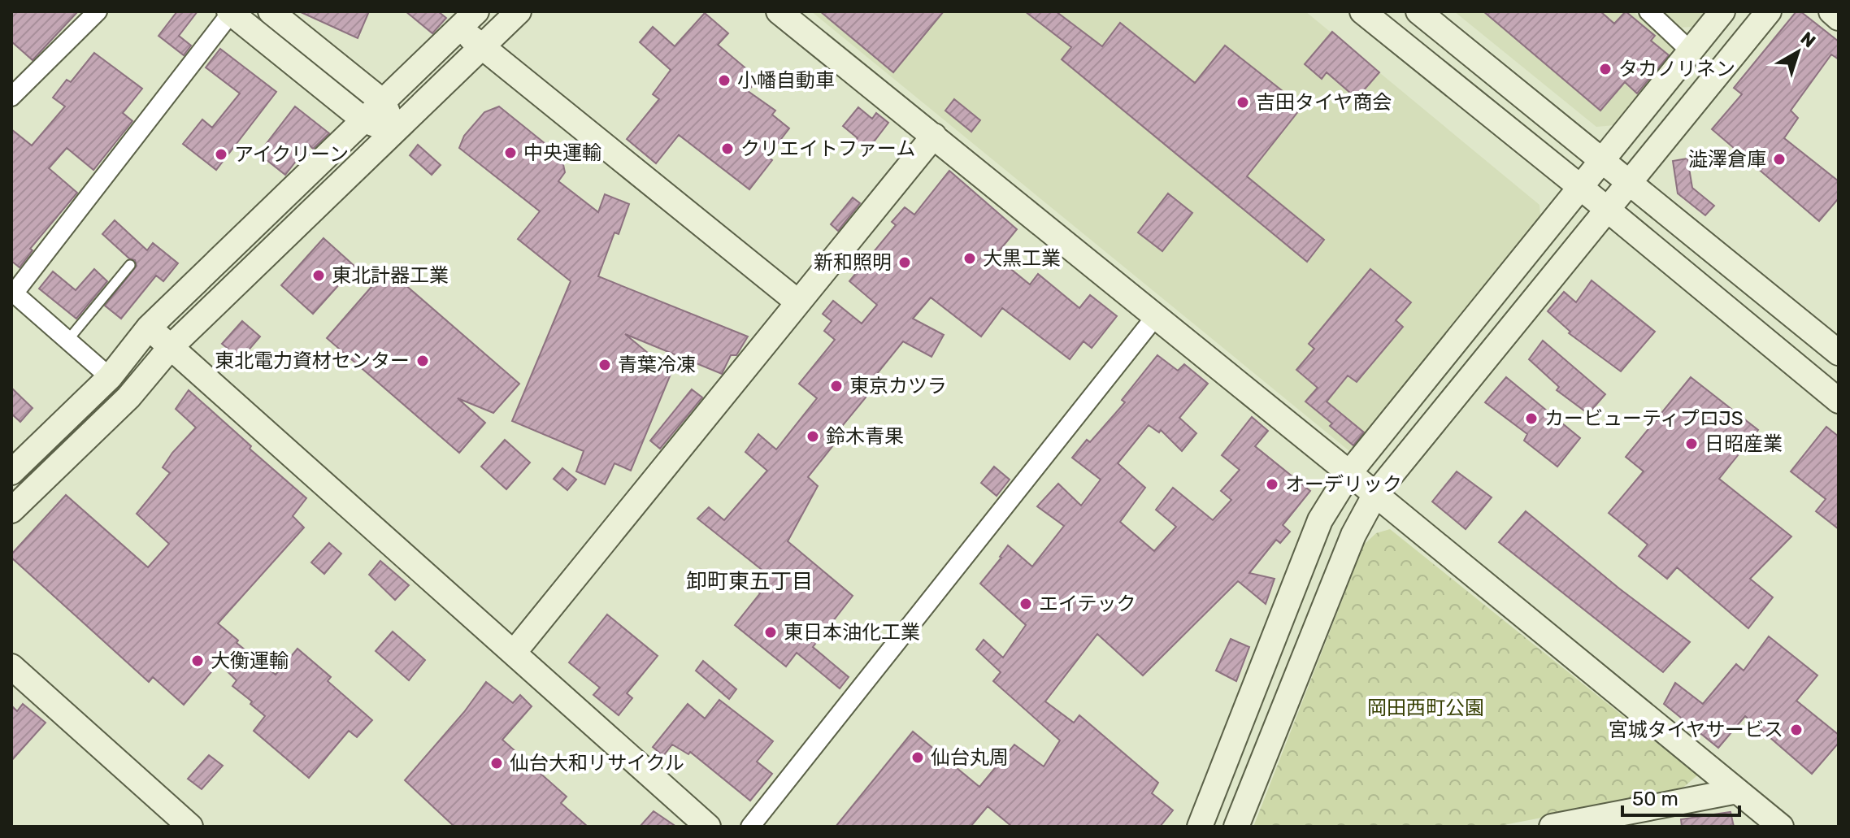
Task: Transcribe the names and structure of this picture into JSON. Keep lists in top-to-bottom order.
{
  "districts": ["卸町東五丁目"],
  "parks": ["岡田西町公園"],
  "places": [
    "タカノリネン",
    "小幡自動車",
    "吉田タイヤ商会",
    "クリエイトファーム",
    "中央運輸",
    "アイクリーン",
    "澁澤倉庫",
    "大黒工業",
    "新和照明",
    "東北計器工業",
    "東北電力資材センター",
    "青葉冷凍",
    "東京カツラ",
    "カービューティプロJS",
    "鈴木青果",
    "日昭産業",
    "オーデリック",
    "エイテック",
    "東日本油化工業",
    "大衡運輸",
    "宮城タイヤサービス",
    "仙台丸周",
    "仙台大和リサイクル"
  ],
  "scale_bar": "50 m",
  "north": "top right"
}
